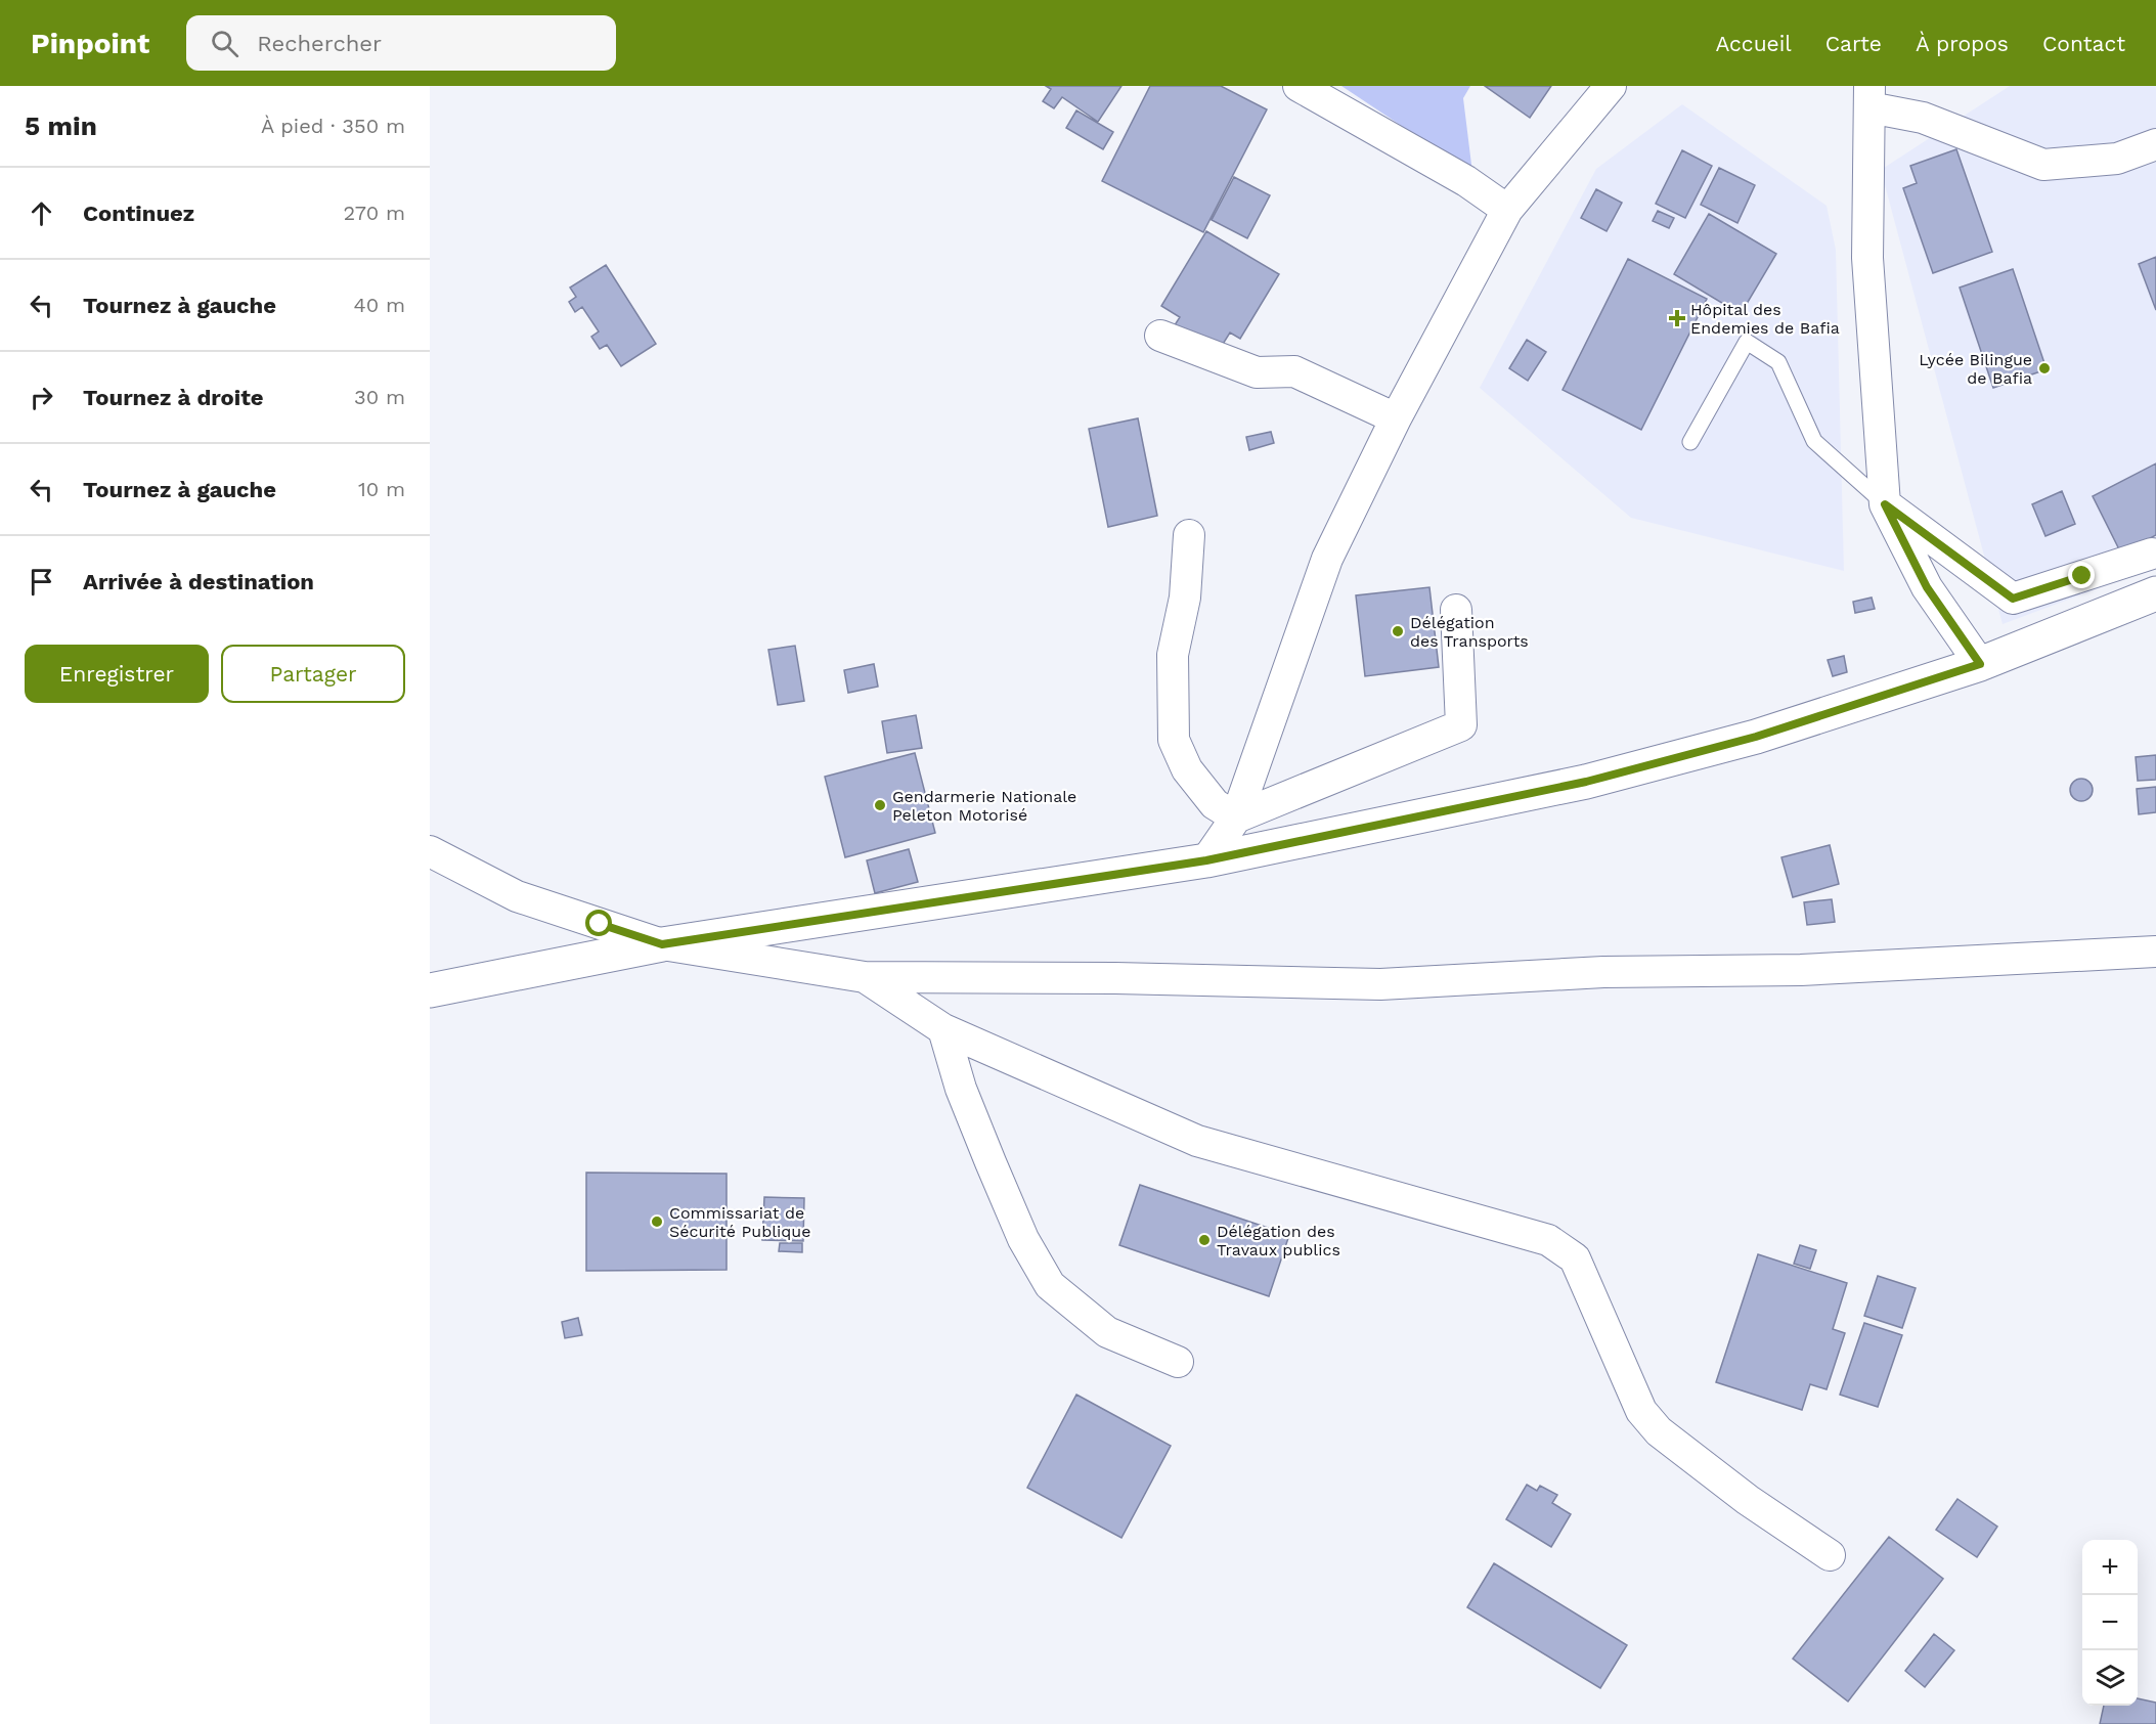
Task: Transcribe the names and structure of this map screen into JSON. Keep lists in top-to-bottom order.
{
  "places": {
    "health": ["Hôpital des Endemies de Bafia"],
    "other": [
      "Lycée Bilingue de Bafia",
      "Délégation des Transports",
      "Gendarmerie Nationale Peleton Motorisé",
      "Commissariat de Sécurité Publique",
      "Délégation des Travaux publics"
    ]
  },
  "page": {
    "header": "Pinpoint",
    "search": "Rechercher",
    "nav": [
      "Accueil",
      "Carte",
      "À propos",
      "Contact"
    ],
    "heading": ["5 min", "À pied · 350 m"],
    "list": [
      ["Continuez", "270 m"],
      ["Tournez à gauche", "40 m"],
      ["Tournez à droite", "30 m"],
      ["Tournez à gauche", "10 m"],
      "Arrivée à destination"
    ],
    "buttons": ["Enregistrer", "Partager"],
    "map_buttons": ["+", "−"]
  }
}
